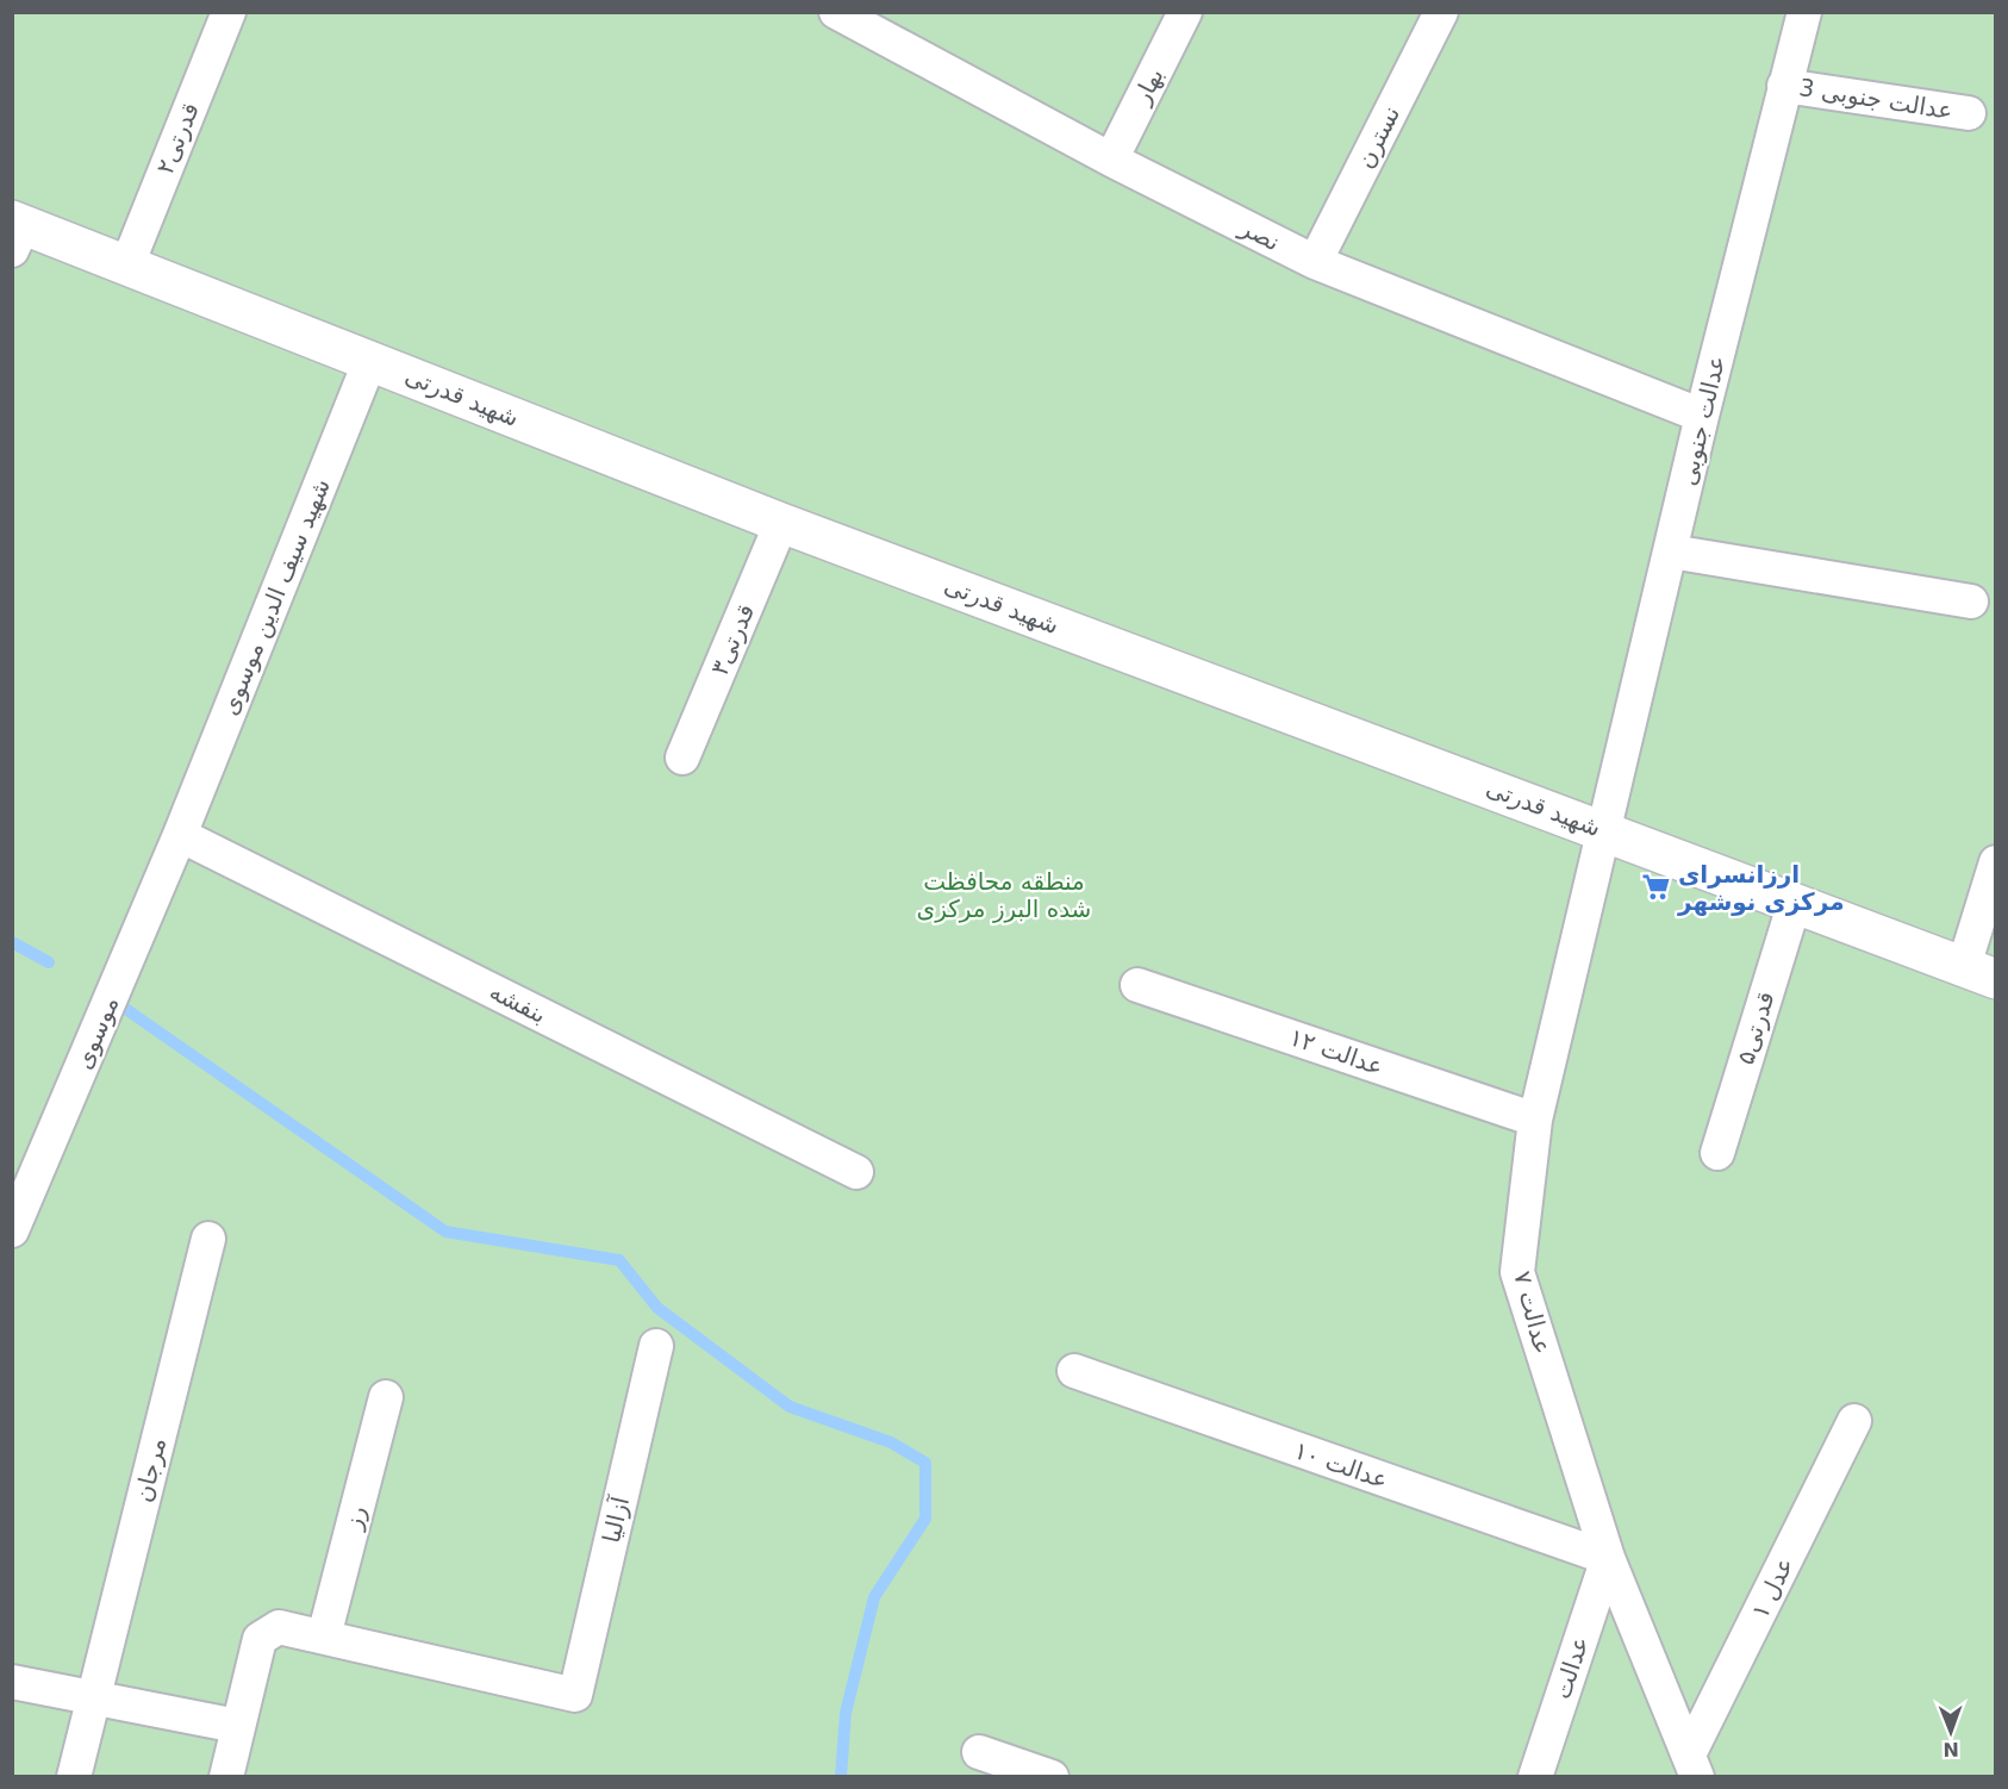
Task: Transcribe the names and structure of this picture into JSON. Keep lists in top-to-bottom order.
{
  "streets": {
    "street": [
      "بهار",
      "عدالت جنوبی 3",
      "نسترن",
      "قدرتی۲",
      "نصر",
      "شهید قدرتی",
      "عدالت جنوبی",
      "شهید سیف الدین موسوی",
      "قدرتی۳",
      "بنفشه",
      "قدرتی۵",
      "موسوی",
      "عدالت ۱۲",
      "۷ عدالت",
      "عدالت ۱۰",
      "مرجان",
      "رز",
      "آزالیا",
      "عدل ۱",
      "عدالت"
    ]
  },
  "crossings": [
    ["بهار", "نصر"],
    ["عدالت جنوبی 3", "عدالت جنوبی"],
    ["نسترن", "نصر"],
    ["قدرتی۲", "شهید قدرتی"],
    ["نصر", "عدالت جنوبی"],
    ["شهید قدرتی", "عدالت جنوبی"],
    ["شهید قدرتی", "شهید سیف الدین موسوی"],
    ["شهید قدرتی", "قدرتی۳"],
    ["شهید قدرتی", "قدرتی۵"],
    ["شهید قدرتی", "۷ عدالت"],
    ["عدالت جنوبی", "۷ عدالت"],
    ["شهید سیف الدین موسوی", "بنفشه"],
    ["شهید سیف الدین موسوی", "موسوی"],
    ["بنفشه", "موسوی"],
    ["عدالت ۱۲", "۷ عدالت"],
    ["۷ عدالت", "عدالت ۱۰"],
    ["۷ عدالت", "عدل ۱"],
    ["۷ عدالت", "عدالت"],
    ["عدالت ۱۰", "عدالت"],
    ["رز", "آزالیا"]
  ],
  "parks": ["منطقه محافظت شده البرز مرکزی"],
  "places": {
    "supermarket": ["ارزانسرای مرکزی نوشهر"]
  },
  "north": "bottom"
}
